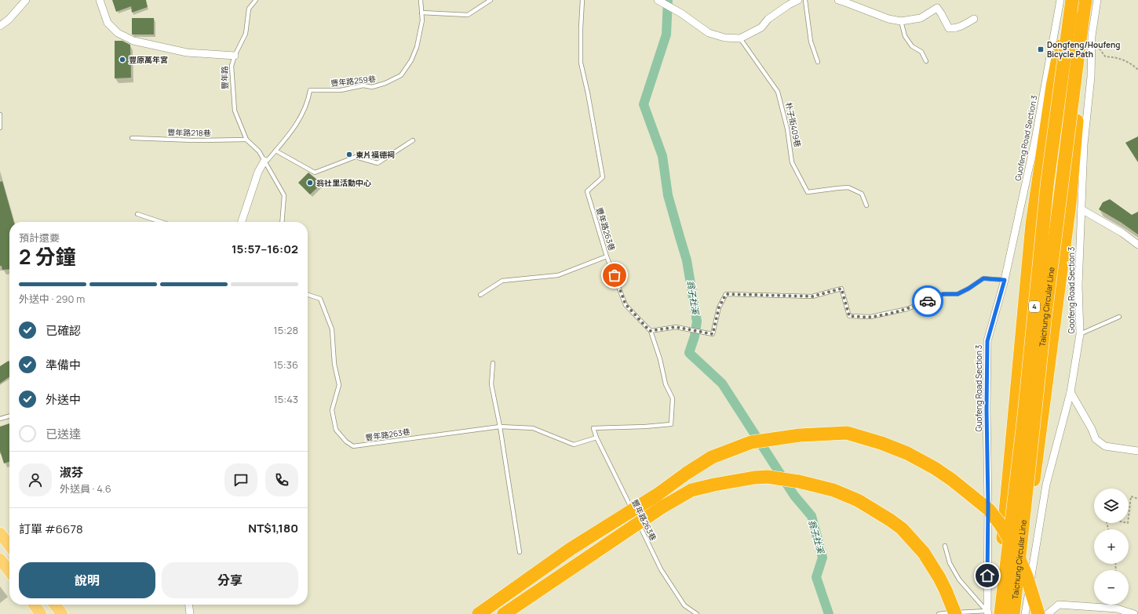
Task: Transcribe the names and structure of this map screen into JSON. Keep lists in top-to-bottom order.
{
  "streets": {
    "highway": ["4", "Taichung Circular Line"],
    "street": ["豐年路", "Guofeng Road Section 3", "Goofeng Road Section 3"],
    "lane": [
      "豐年路259巷",
      "朴子街409巷",
      "豐年路218巷",
      "豐年路263巷"
    ]
  },
  "crossings": [
    ["豐年路", "豐年路259巷"],
    ["豐年路", "豐年路218巷"],
    ["Guofeng Road Section 3", "Taichung Circular Line"]
  ],
  "water": ["翁子社溪"],
  "places": {
    "transit": ["Dongfeng/Houfeng Bicycle Path"],
    "other": ["豐原萬年宮", "東片福德祠", "翁社里活動中心"]
  },
  "page": {
    "heading": ["2 分鐘", "預計還要", "15:57–16:02"],
    "panel": [
      "淑芬",
      "外送員 · 4.6",
      "訂單 #6678",
      "NT$1,180"
    ],
    "bar": "外送中 · 290 m",
    "list": [
      ["已確認", "15:28"],
      ["準備中", "15:36"],
      ["外送中", "15:43"],
      "已送達"
    ],
    "map_buttons": ["+", "−"],
    "buttons": ["說明", "分享"]
  }
}
